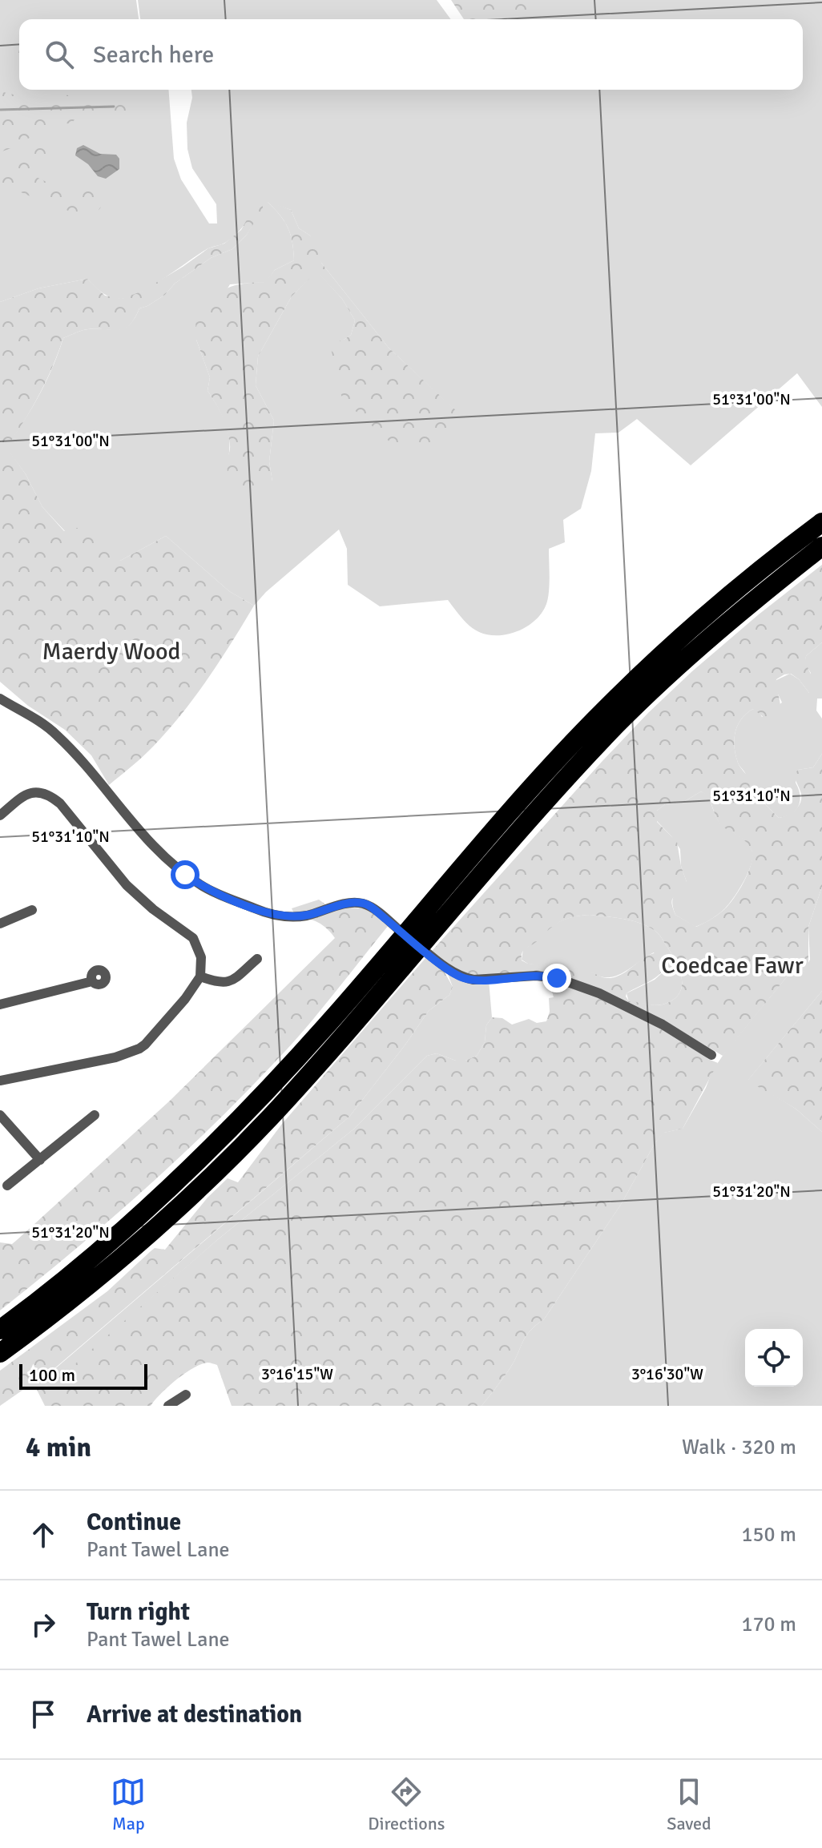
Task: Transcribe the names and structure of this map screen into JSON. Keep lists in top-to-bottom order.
{
  "parks": ["Maerdy Wood", "Coedcae Fawr"],
  "scale_bar": "100 m",
  "page": {
    "search": "Search here",
    "scale": "100 m",
    "heading": ["4 min", "Walk · 320 m"],
    "list": [
      ["Continue", "Pant Tawel Lane", "150 m"],
      ["Turn right", "Pant Tawel Lane", "170 m"],
      "Arrive at destination"
    ],
    "nav": ["Map", "Directions", "Saved"]
  },
  "coordinates": [
    "51°31'00\"N",
    "51°31'10\"N",
    "51°31'20\"N",
    "3°16'15\"W",
    "3°16'30\"W"
  ]
}
